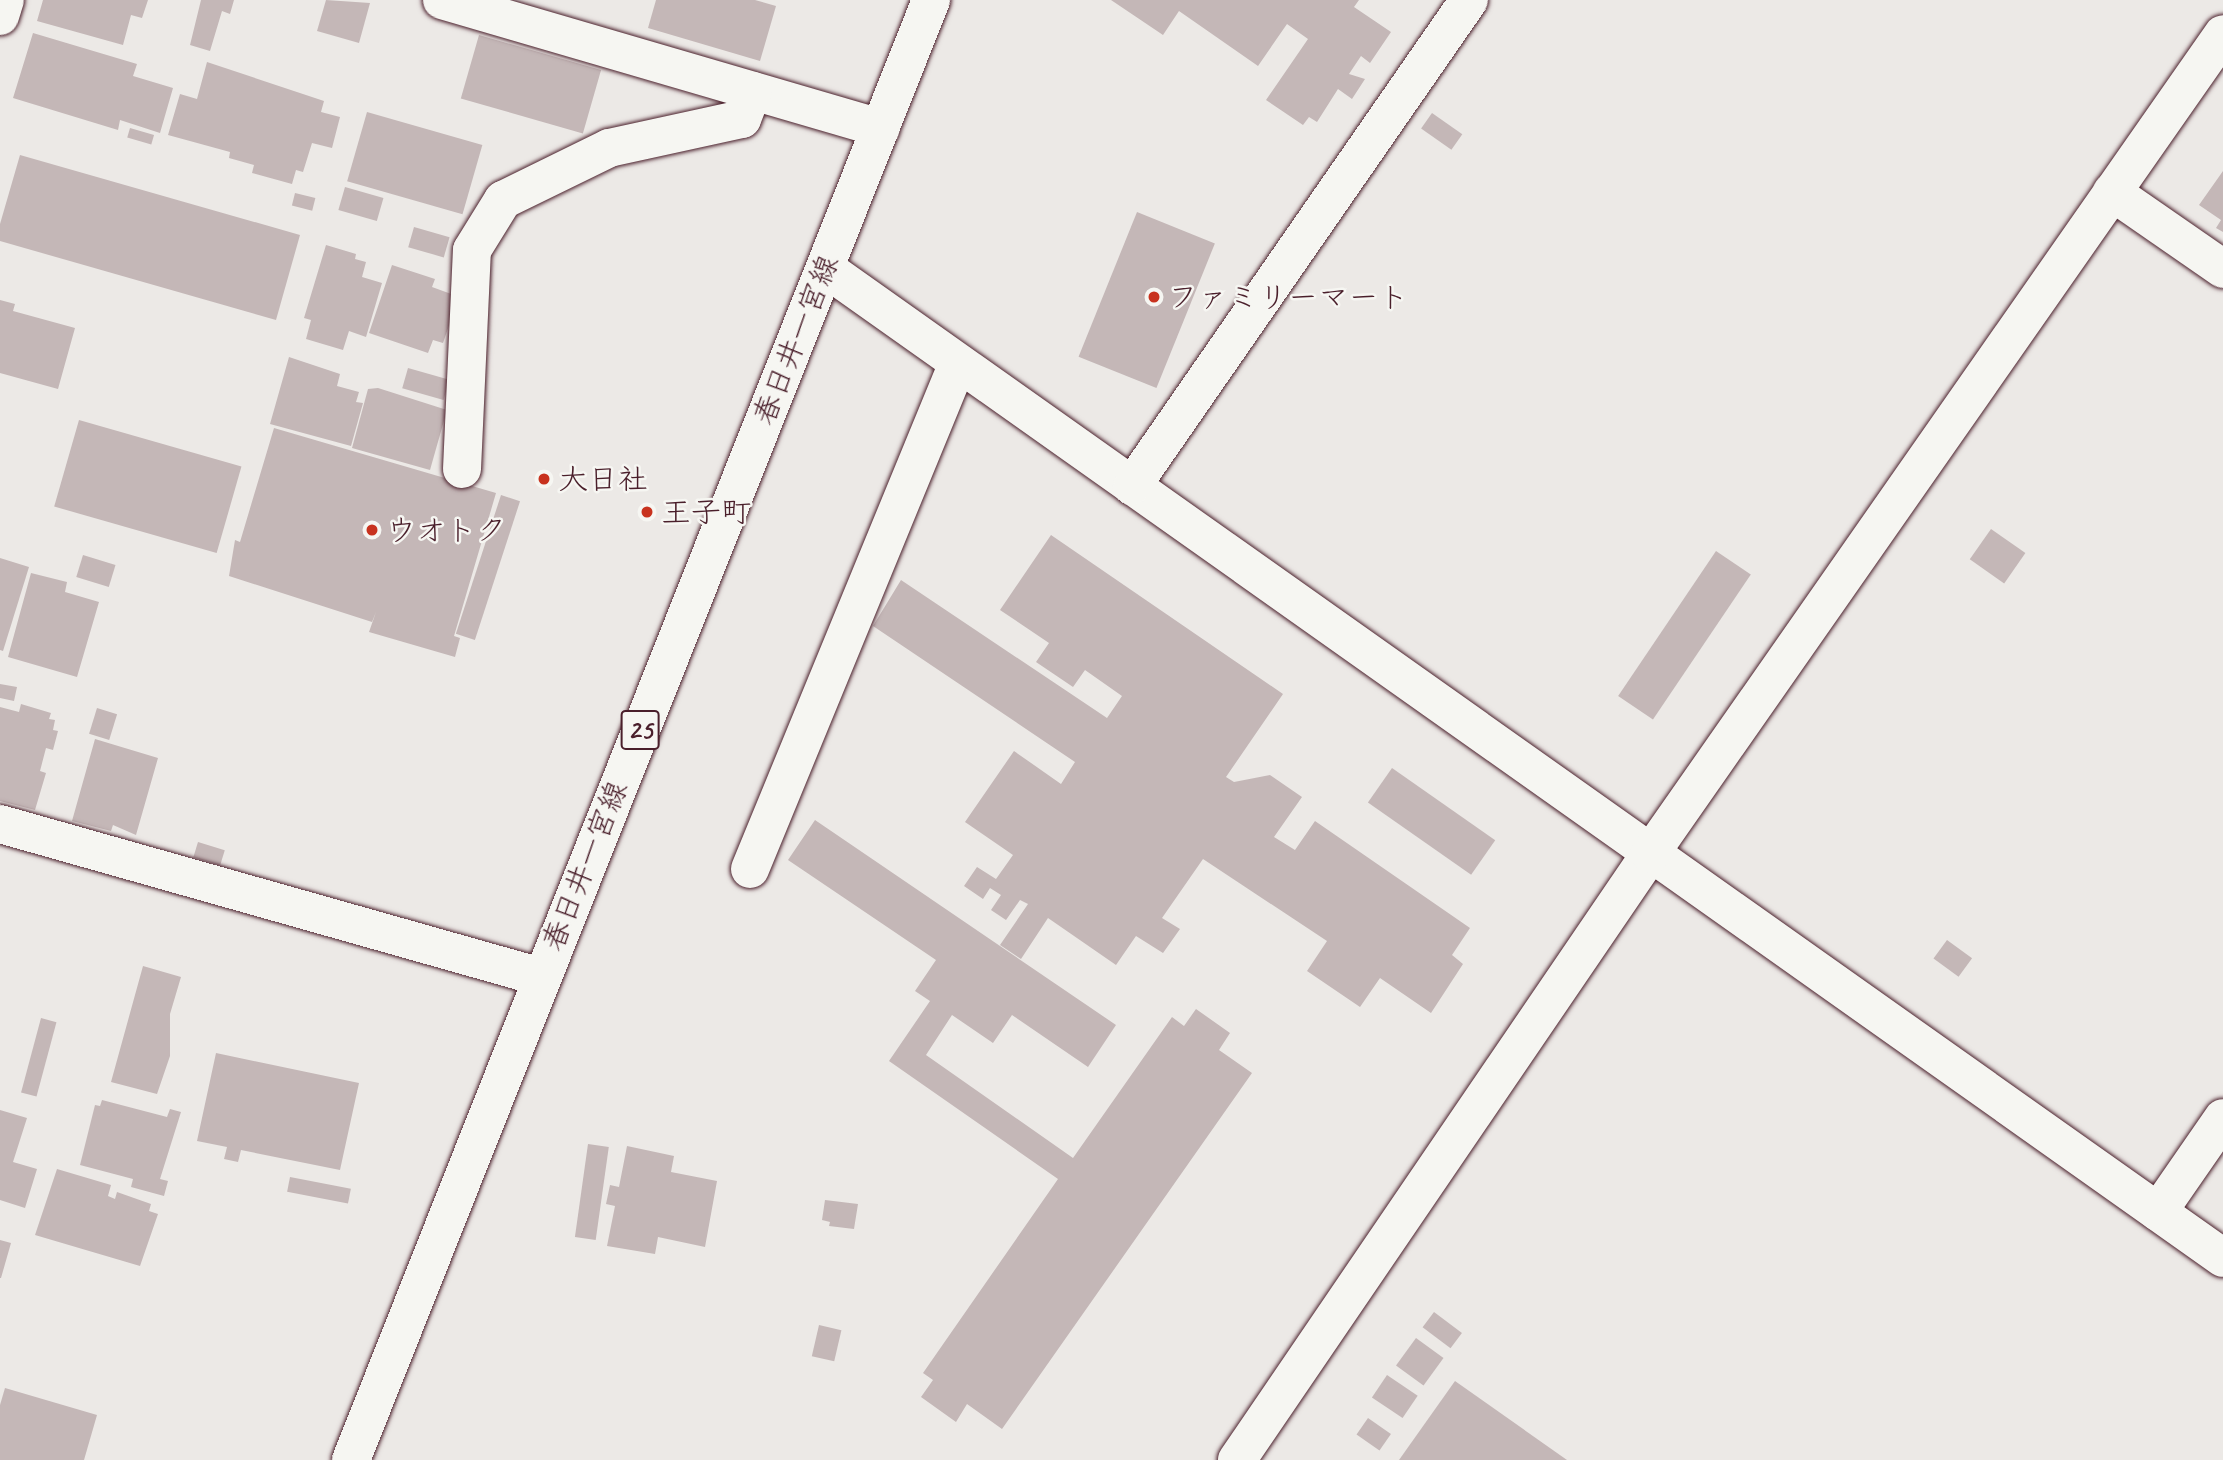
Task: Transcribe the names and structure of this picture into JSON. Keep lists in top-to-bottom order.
{
  "streets": {
    "street": ["春日井一宮線", "25"]
  },
  "places": [
    "ファミリーマート",
    "大日社",
    "王子町",
    "ウオトク"
  ]
}
